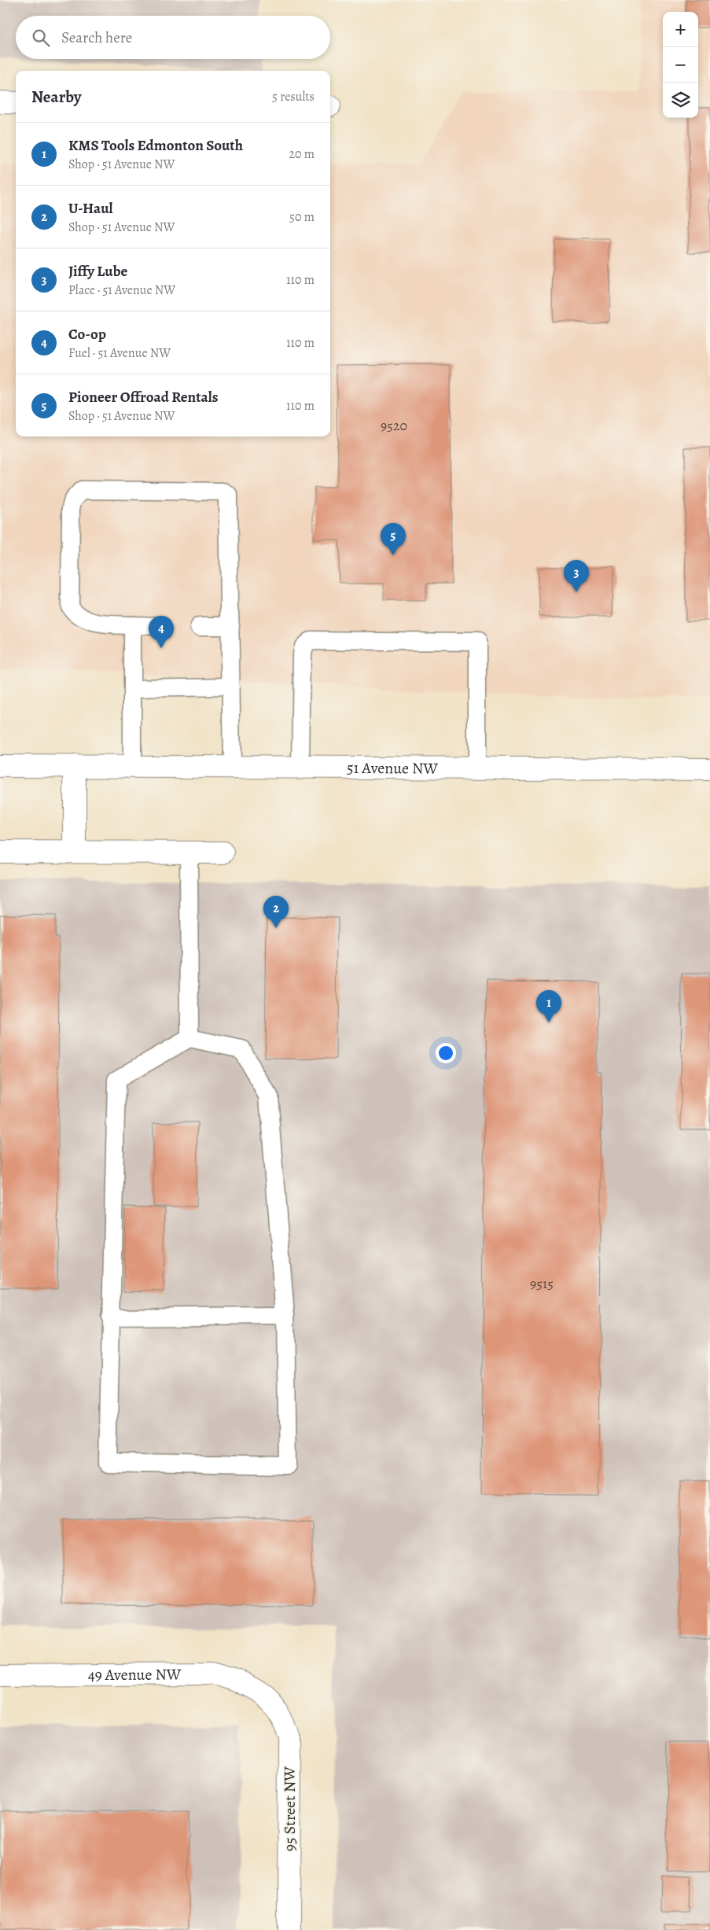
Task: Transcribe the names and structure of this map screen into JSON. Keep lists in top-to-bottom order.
{
  "streets": {
    "street": ["51 Avenue NW", "49 Avenue NW", "95 Street NW"]
  },
  "crossings": [
    ["49 Avenue NW", "95 Street NW"]
  ],
  "house_numbers": ["9520", "9515"],
  "page": {
    "map_buttons": ["+", "−"],
    "search": "Search here",
    "heading": ["Nearby", "5 results"],
    "list": [
      {
        "mark": "1",
        "name": "KMS Tools Edmonton South",
        "note": "Shop · 51 Avenue NW",
        "value": "20 m"
      },
      {
        "mark": "2",
        "name": "U-Haul",
        "note": "Shop · 51 Avenue NW",
        "value": "50 m"
      },
      {
        "mark": "3",
        "name": "Jiffy Lube",
        "note": "Place · 51 Avenue NW",
        "value": "110 m"
      },
      {
        "mark": "4",
        "name": "Co-op",
        "note": "Fuel · 51 Avenue NW",
        "value": "110 m"
      },
      {
        "mark": "5",
        "name": "Pioneer Offroad Rentals",
        "note": "Shop · 51 Avenue NW",
        "value": "110 m"
      }
    ],
    "pins": [
      "5",
      "3",
      "4",
      "2",
      "1"
    ]
  }
}
